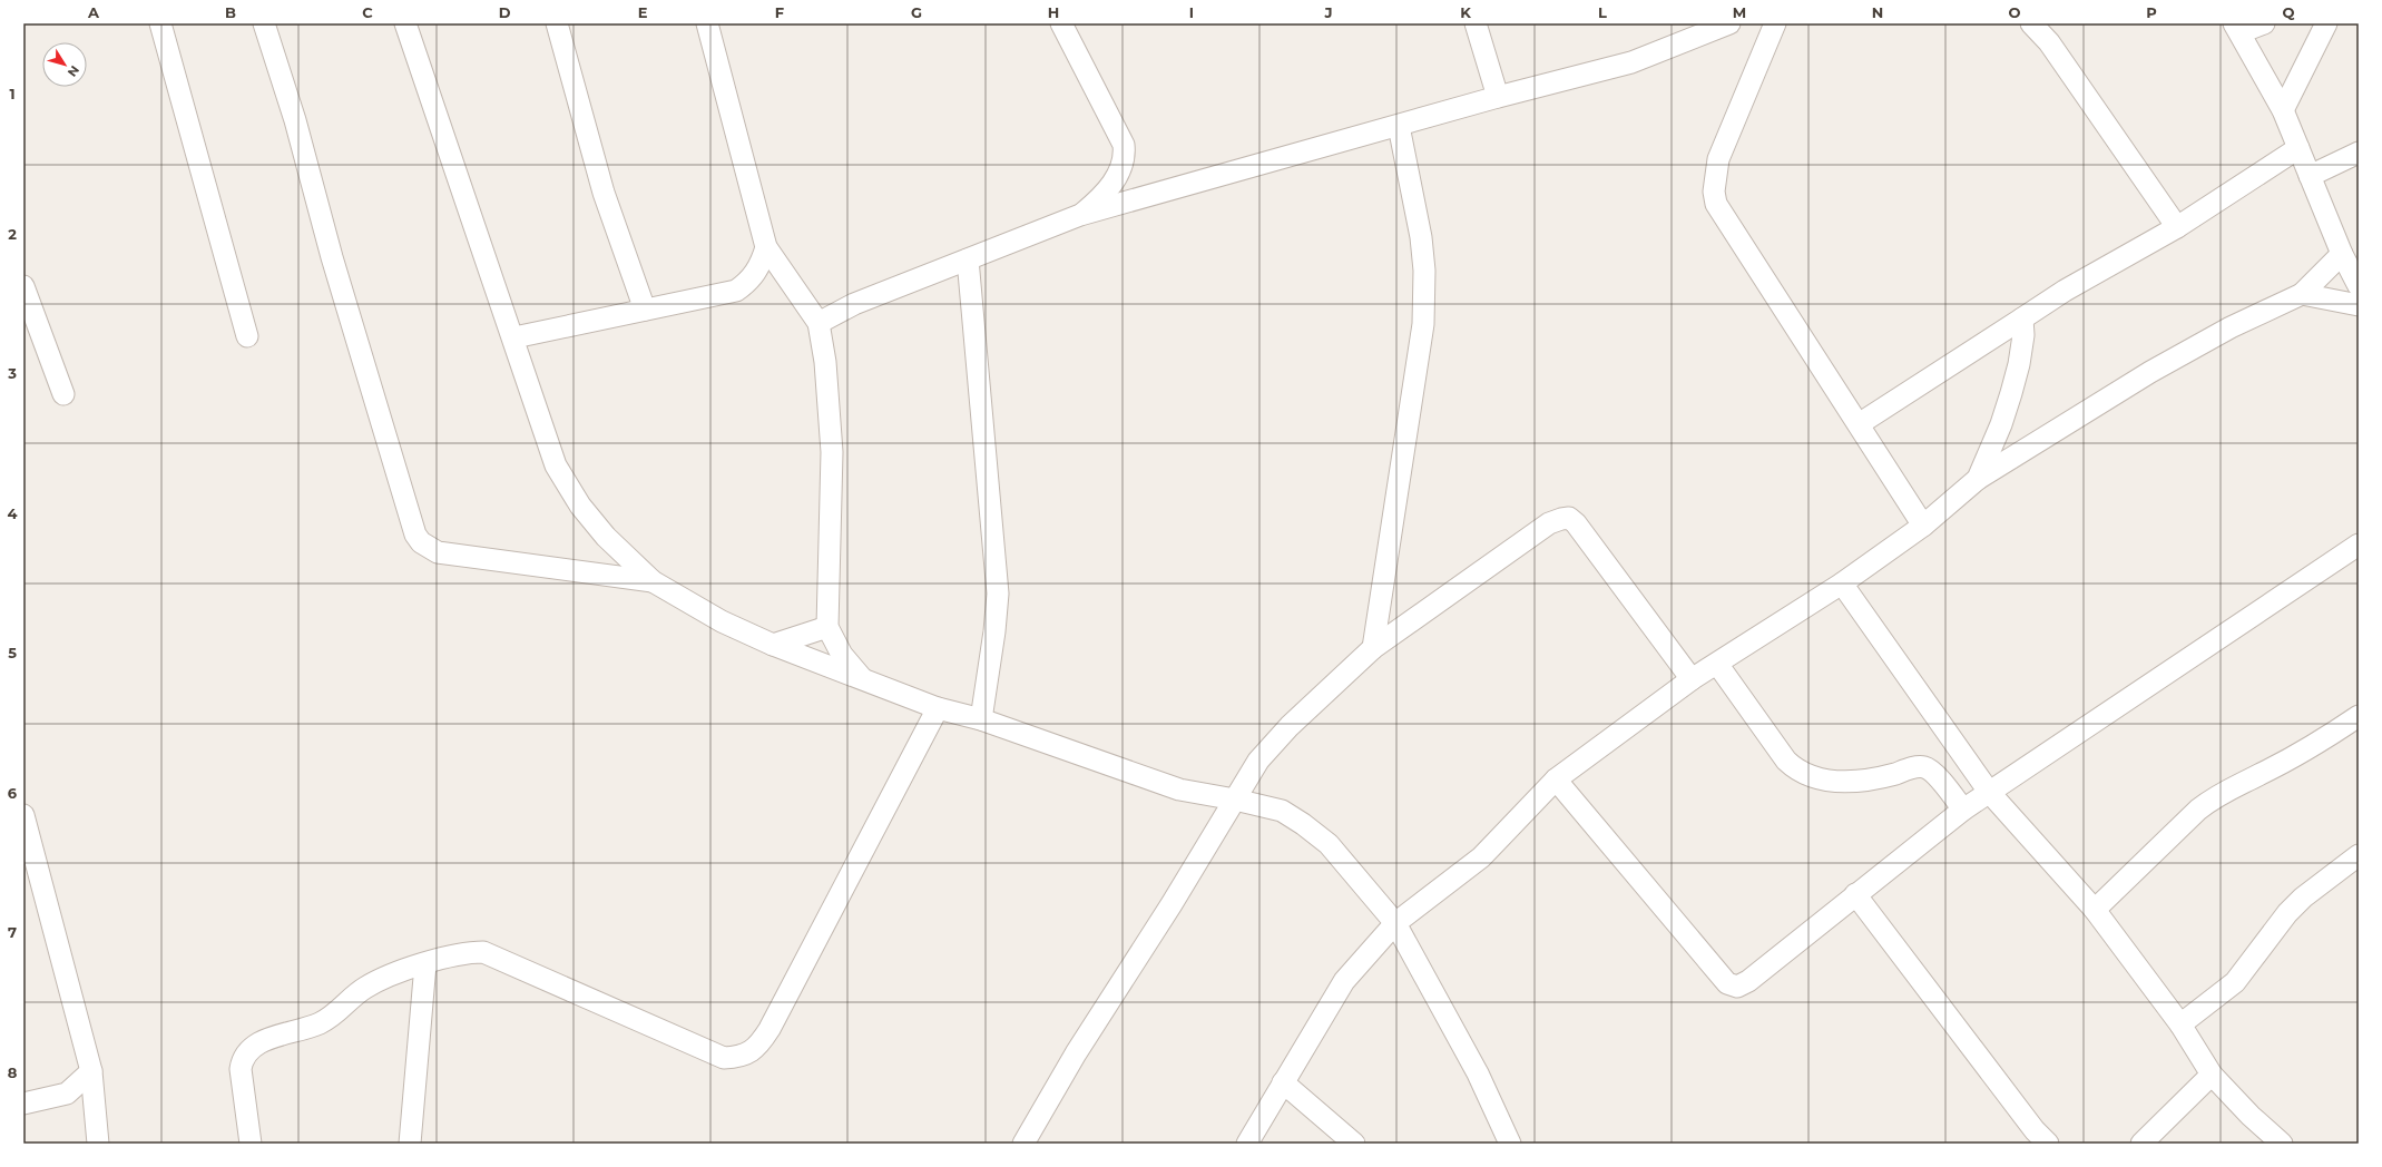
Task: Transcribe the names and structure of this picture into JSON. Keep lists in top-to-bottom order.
{
  "north": "bottom right",
  "grid": {
    "columns": [
      "A",
      "B",
      "C",
      "D",
      "E",
      "F",
      "G",
      "H",
      "I",
      "J",
      "K",
      "L",
      "M",
      "N",
      "O",
      "P",
      "Q"
    ],
    "rows": [
      "1",
      "2",
      "3",
      "4",
      "5",
      "6",
      "7",
      "8"
    ]
  }
}
